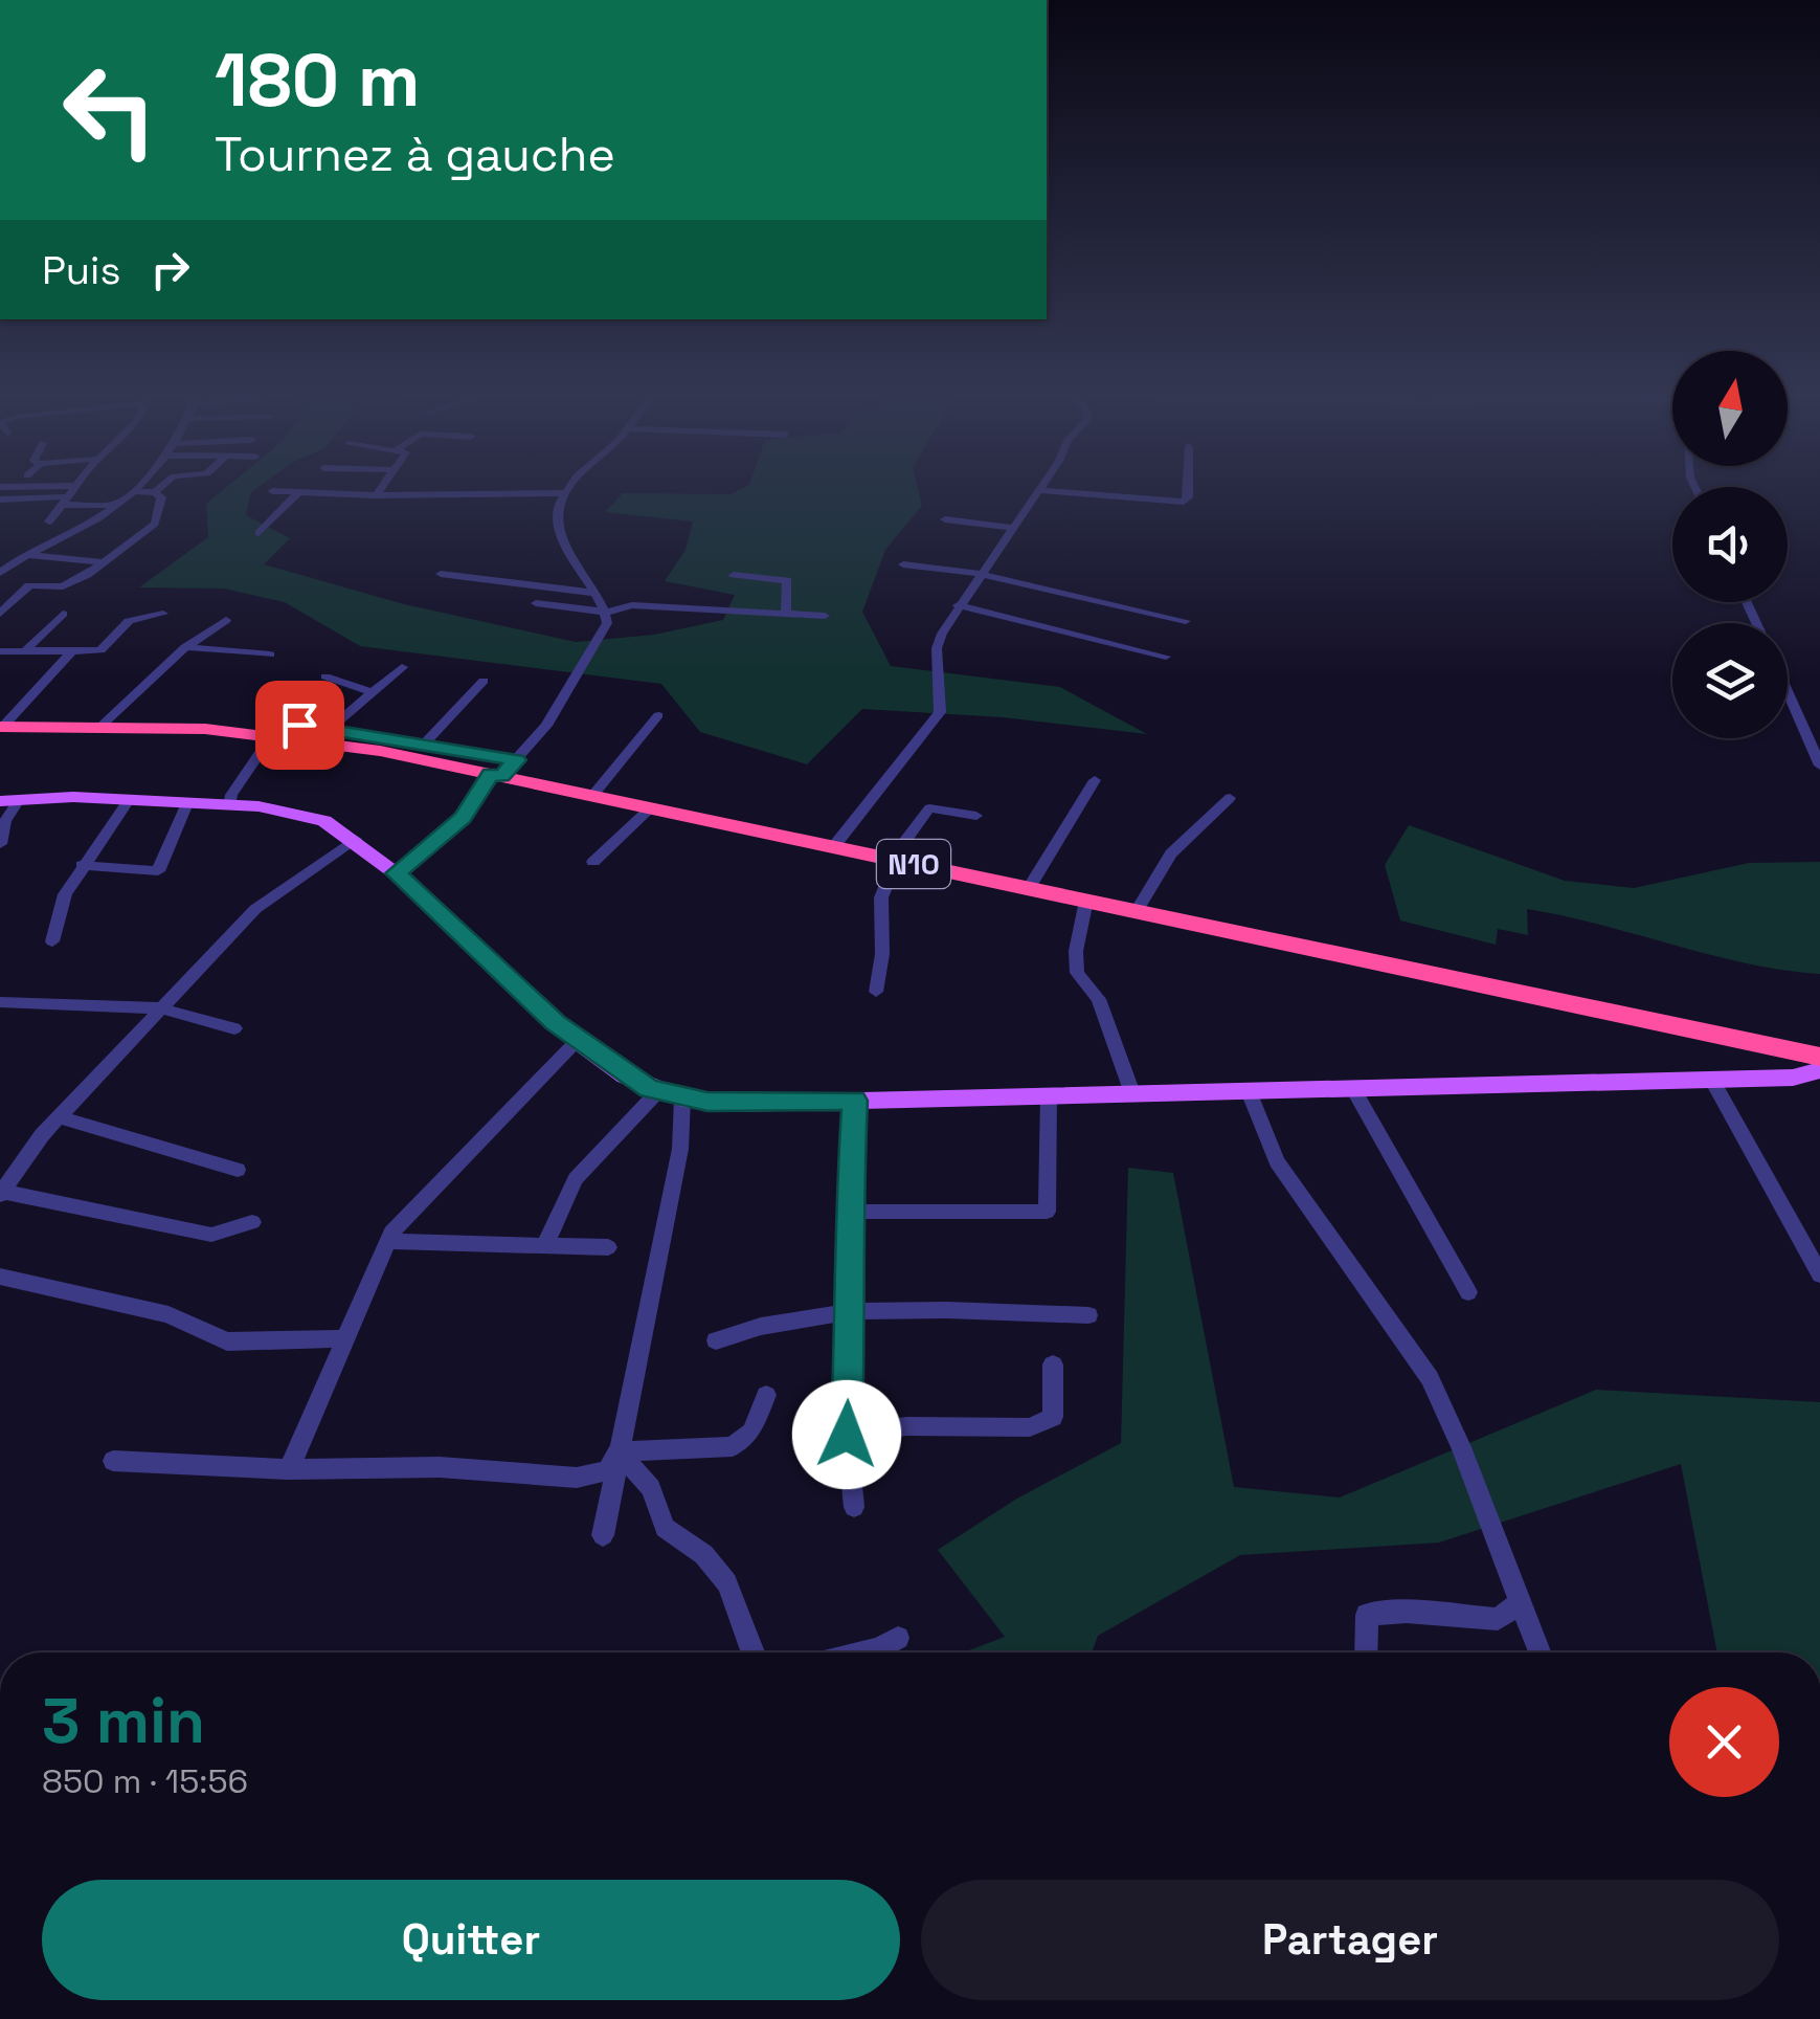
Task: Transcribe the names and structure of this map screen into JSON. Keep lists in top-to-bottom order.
{
  "streets": {
    "highway": ["N10"]
  },
  "north": "top",
  "page": {
    "turn": ["180 m", "Tournez à gauche"],
    "then": "Puis",
    "heading": ["3 min", "850 m · 15:56"],
    "buttons": ["Quitter", "Partager"]
  }
}
